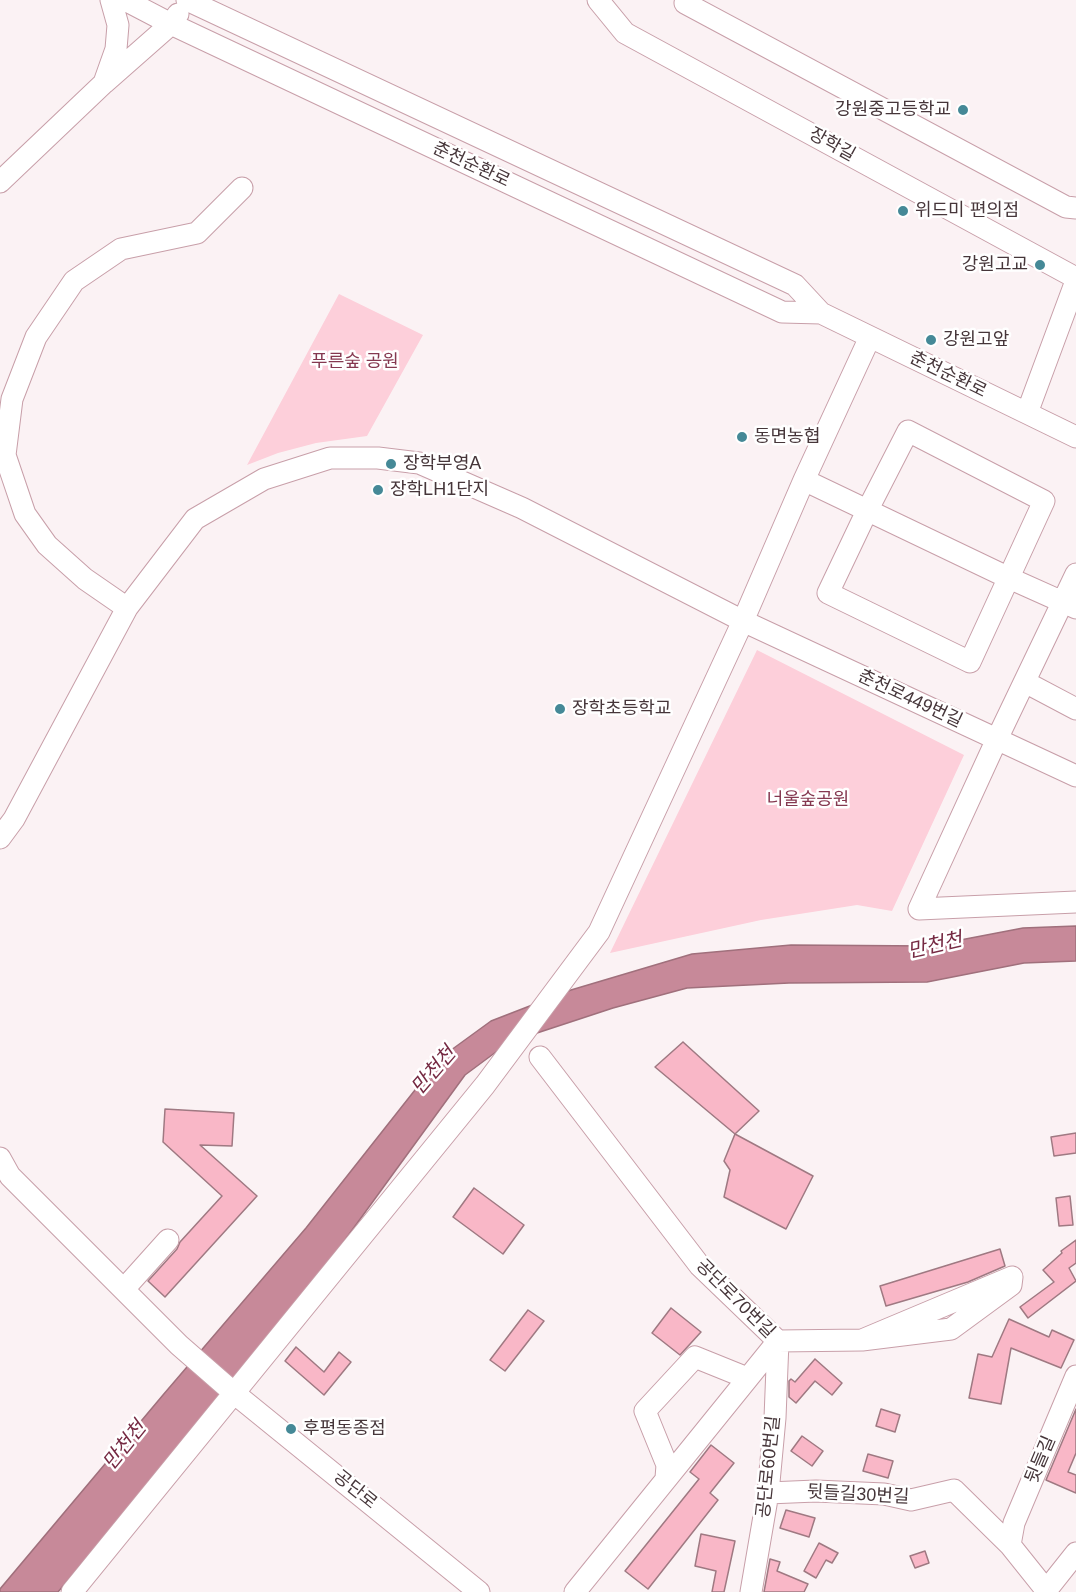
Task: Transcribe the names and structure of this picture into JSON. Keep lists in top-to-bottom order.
{
  "streets": {
    "street": [
      "장학길",
      "춘천순환로",
      "춘천로449번길",
      "공단로70번길",
      "뒷들길",
      "공단로60번길",
      "공단로",
      "뒷들길30번길"
    ]
  },
  "crossings": [
    ["장학길", "춘천순환로"],
    ["공단로70번길", "공단로60번길"],
    ["뒷들길", "뒷들길30번길"],
    ["공단로60번길", "뒷들길30번길"]
  ],
  "water": ["만천천"],
  "parks": ["푸른숲 공원", "너울숲공원"],
  "places": [
    "강원중고등학교",
    "위드미 편의점",
    "강원고교",
    "강원고앞",
    "동면농협",
    "장학부영A",
    "장학LH1단지",
    "장학초등학교",
    "후평동종점"
  ]
}
